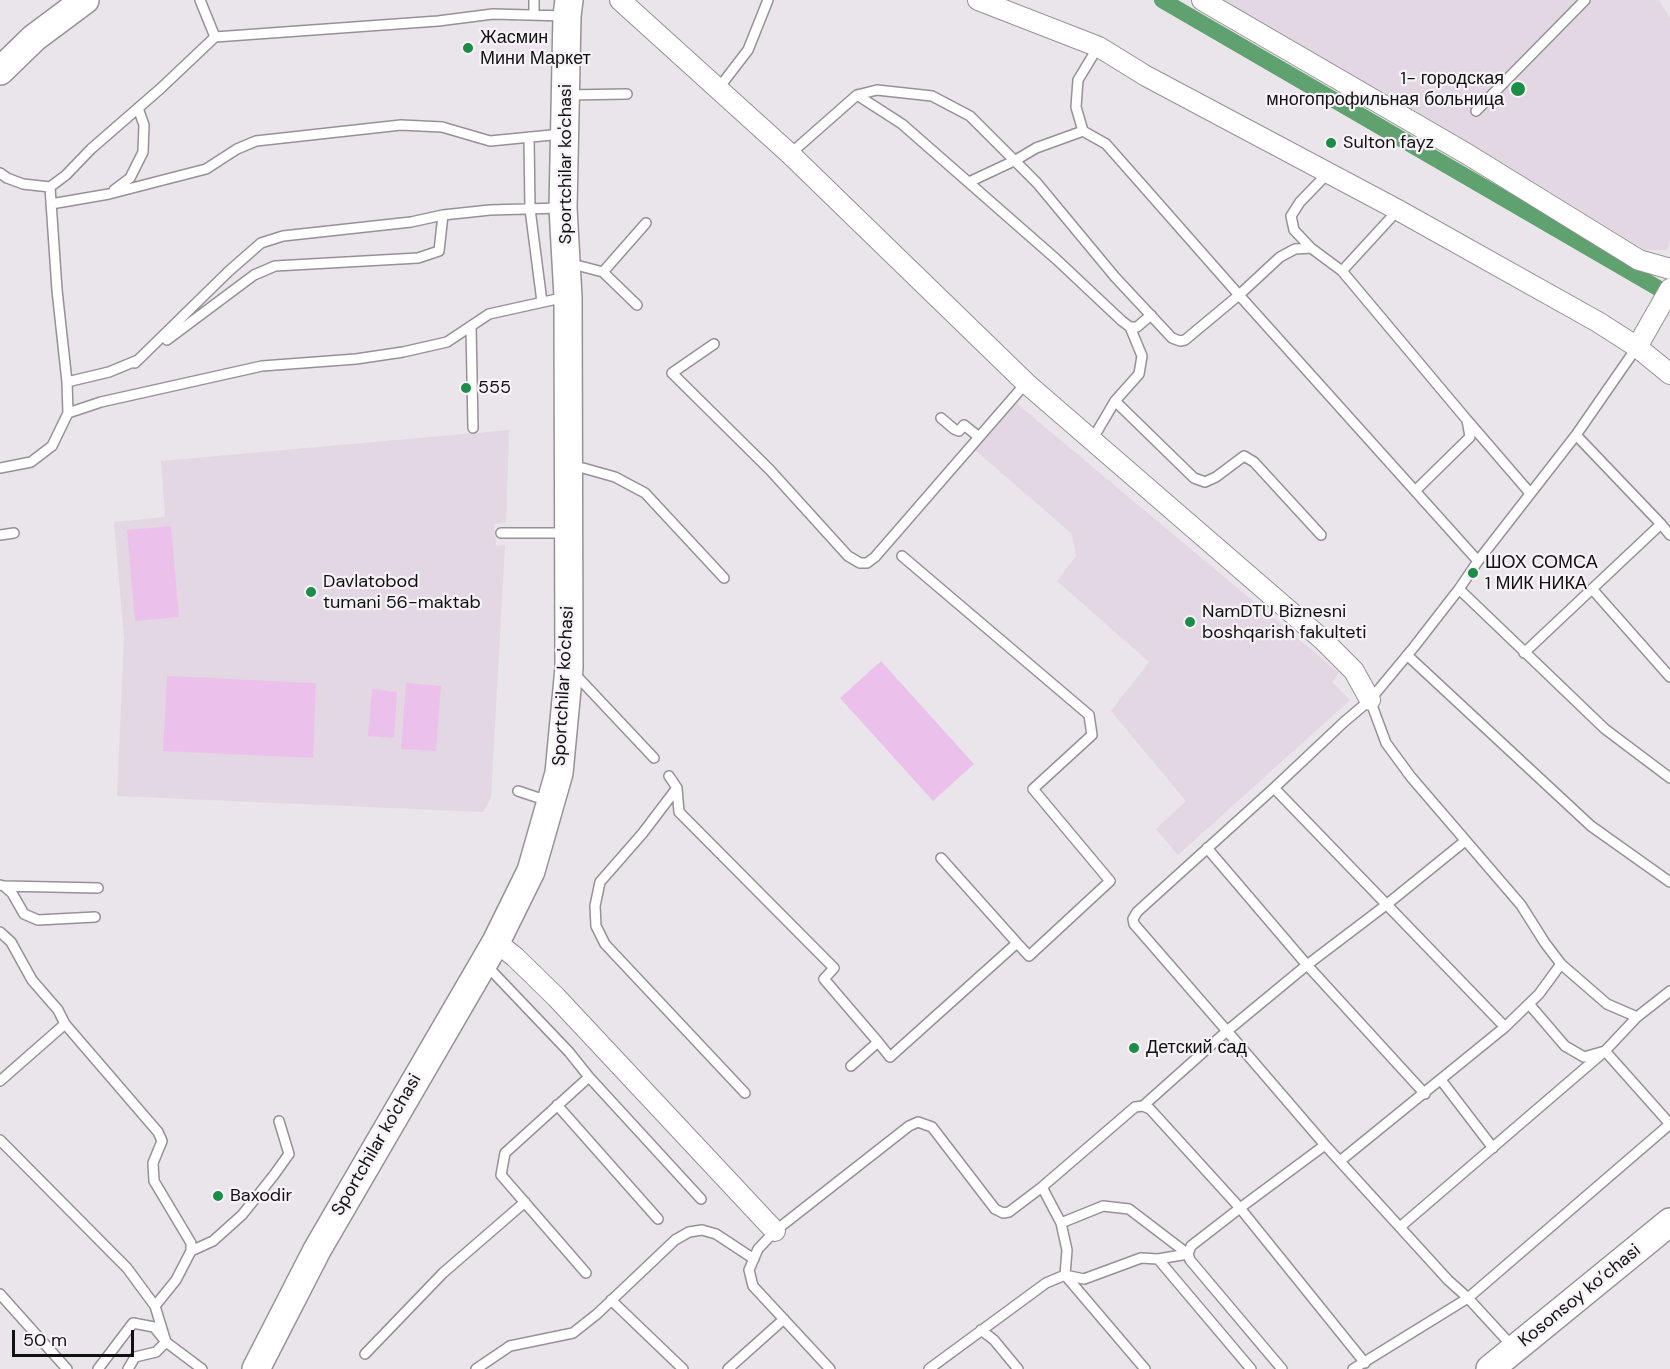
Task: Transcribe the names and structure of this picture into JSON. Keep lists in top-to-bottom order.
{
  "streets": {
    "street": ["Sportchilar ko'chasi", "Kosonsoy ko’chasi"]
  },
  "places": [
    "Жасмин Мини Маркет",
    "1- городская многопрофильная больница",
    "Sulton fayz",
    "555",
    "ШОХ СОМСА 1 МИК НИКА",
    "Davlatobod tumani 56-maktab",
    "NamDTU Biznesni boshqarish fakulteti",
    "Детский сад",
    "Baxodir"
  ],
  "scale_bar": "50 m"
}
